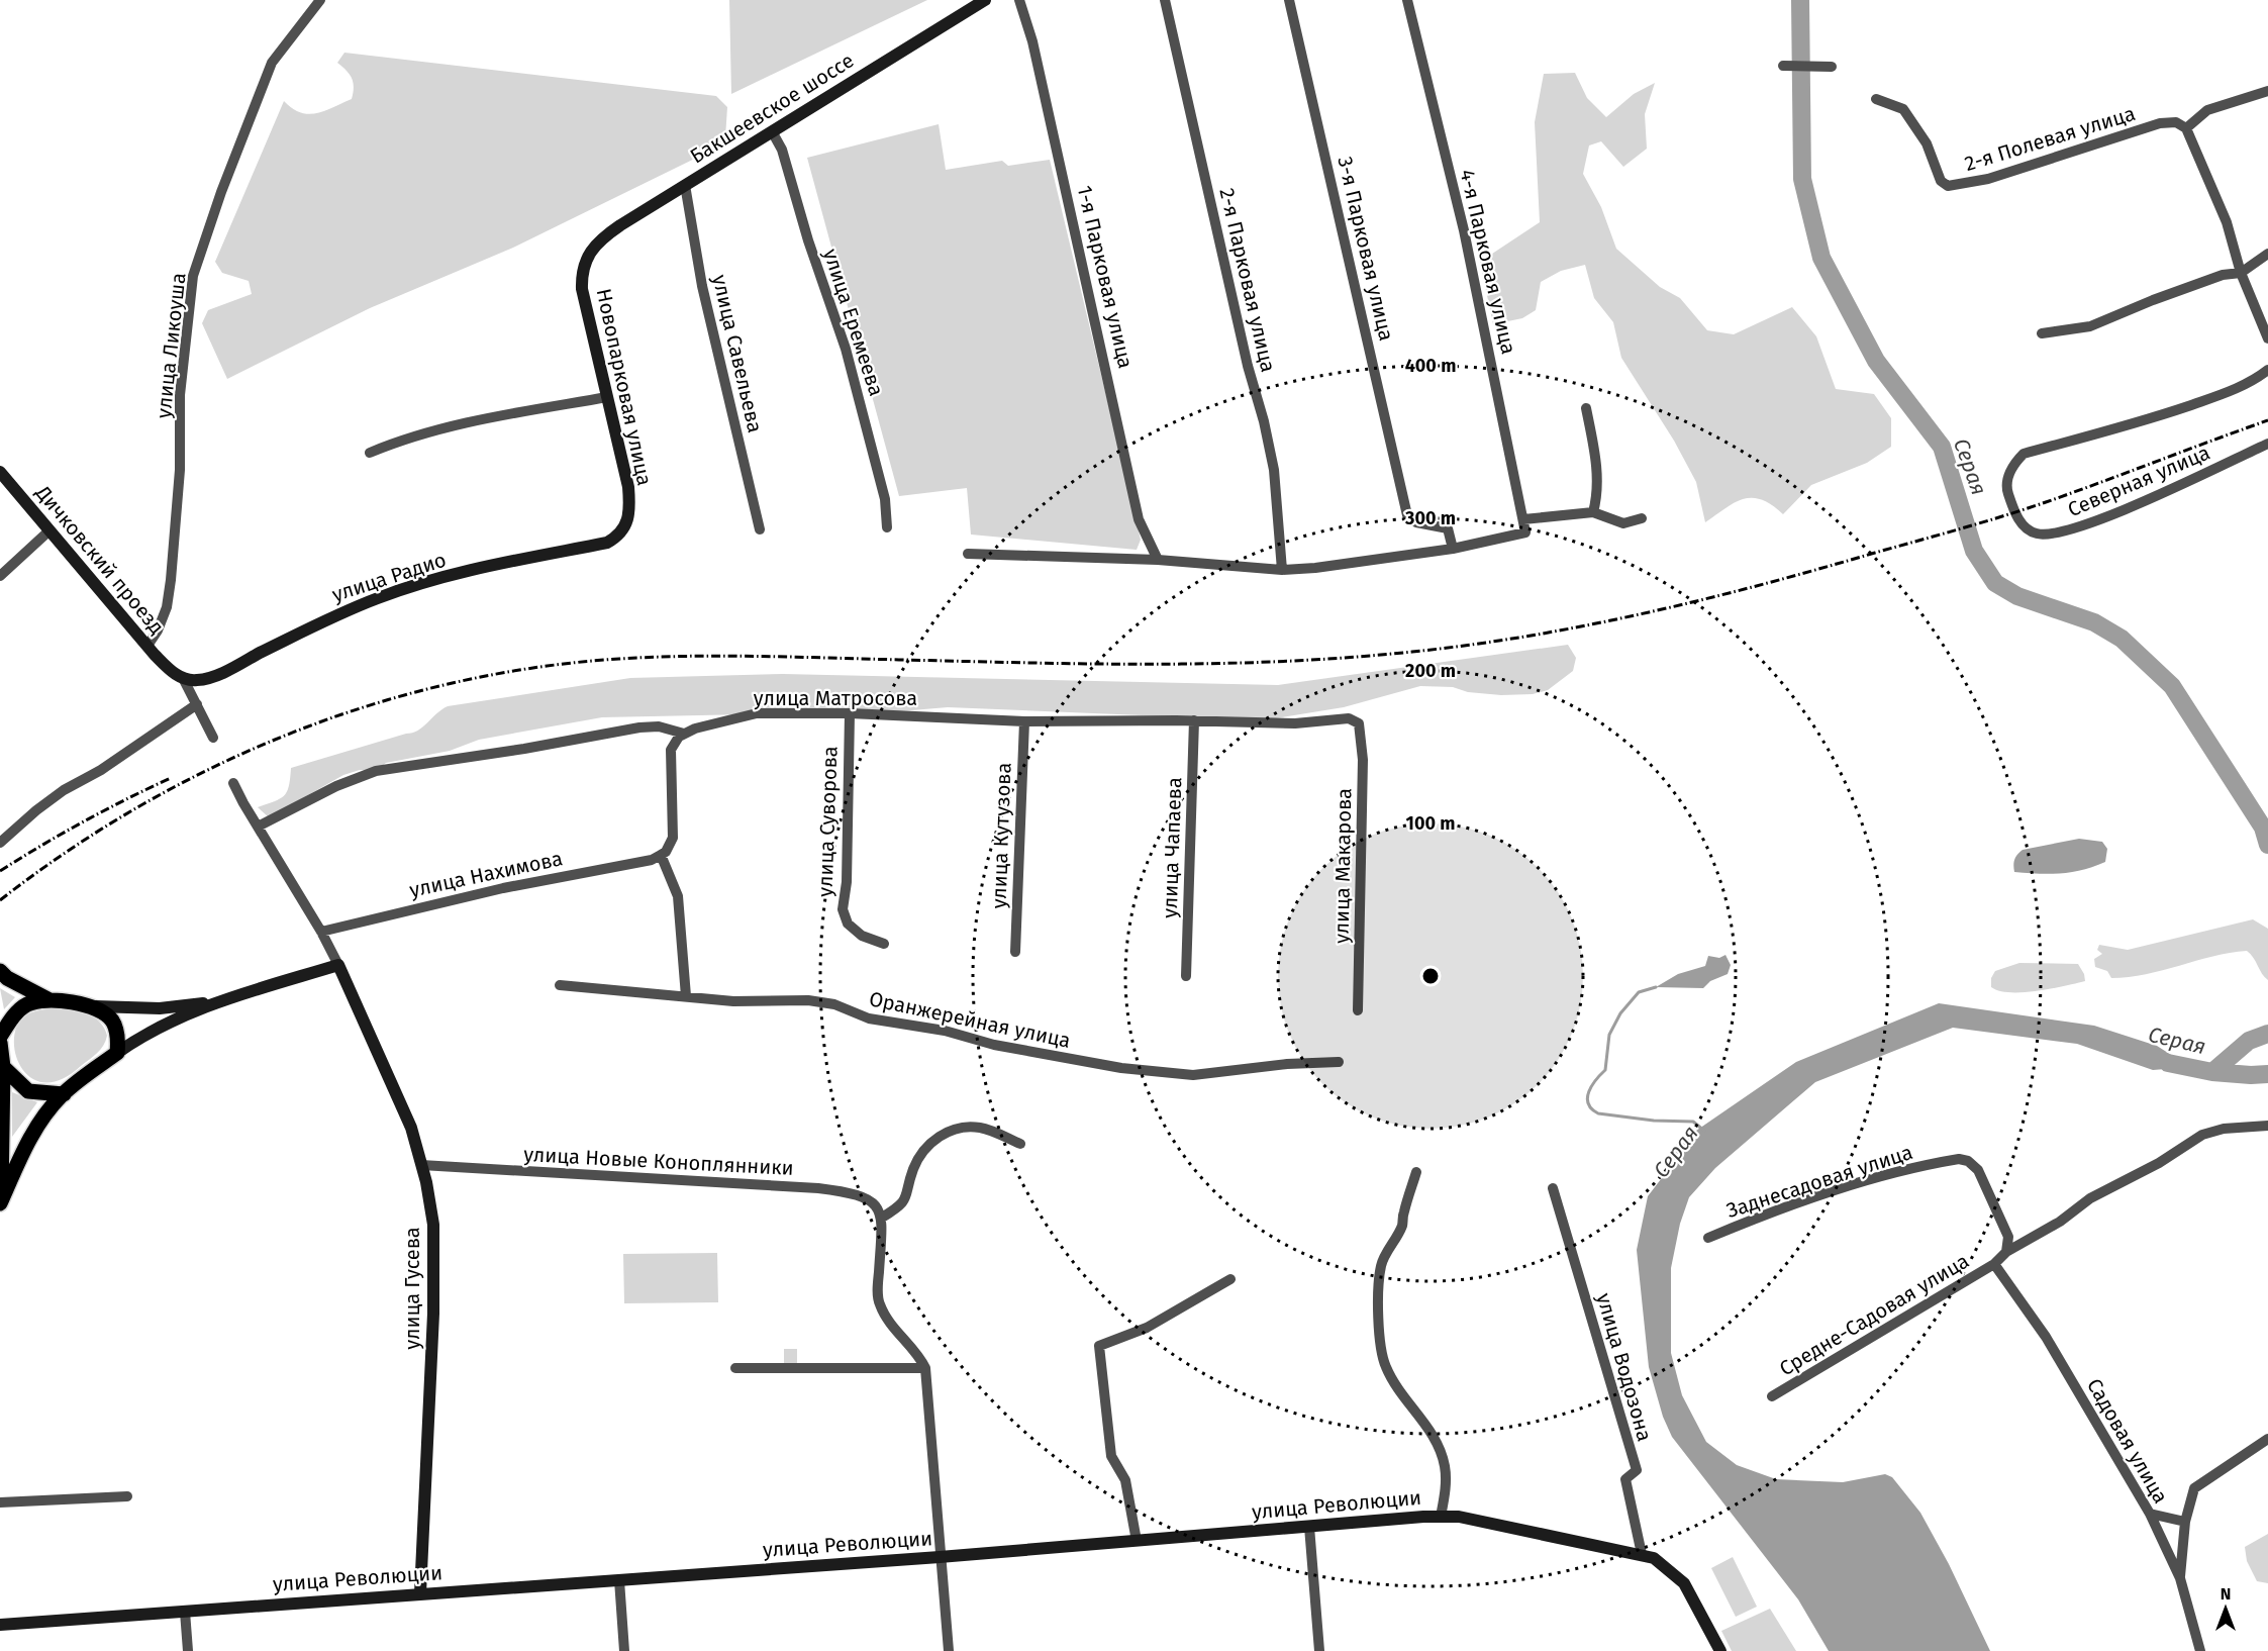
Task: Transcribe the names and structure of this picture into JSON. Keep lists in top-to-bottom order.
{
  "streets": {
    "main road": [
      "Бакшеевское шоссе",
      "Новопарковая улица",
      "Дичковский проезд",
      "улица Радио",
      "улица Гусева",
      "улица Революции"
    ],
    "street": [
      "2-я Полевая улица",
      "3-я Парковая улица",
      "4-я Парковая улица",
      "1-я Парковая улица",
      "2-я Парковая улица",
      "улица Еремеева",
      "улица Ликоуша",
      "улица Савельева",
      "Северная улица",
      "улица Матросова",
      "улица Суворова",
      "улица Кутузова",
      "улица Чапаева",
      "улица Макарова",
      "улица Нахимова",
      "Оранжерейная улица",
      "улица Новые Коноплянники",
      "Заднесадовая улица",
      "Средне-Садовая улица",
      "улица Водозона",
      "Садовая улица"
    ]
  },
  "crossings": [
    ["Бакшеевское шоссе", "улица Еремеева"],
    ["Бакшеевское шоссе", "улица Савельева"],
    ["Бакшеевское шоссе", "Новопарковая улица"],
    ["3-я Парковая улица", "4-я Парковая улица"],
    ["улица Ликоуша", "Дичковский проезд"],
    ["Новопарковая улица", "улица Радио"],
    ["Дичковский проезд", "улица Радио"],
    ["улица Матросова", "улица Суворова"],
    ["улица Матросова", "улица Кутузова"],
    ["улица Матросова", "улица Чапаева"],
    ["улица Матросова", "улица Макарова"],
    ["улица Новые Коноплянники", "улица Гусева"],
    ["улица Гусева", "улица Революции"],
    ["Средне-Садовая улица", "Садовая улица"],
    ["улица Водозона", "улица Революции"]
  ],
  "water": ["Серая"],
  "north": "top",
  "rings": [
    "400 m",
    "300 m",
    "200 m",
    "100 m"
  ]
}
